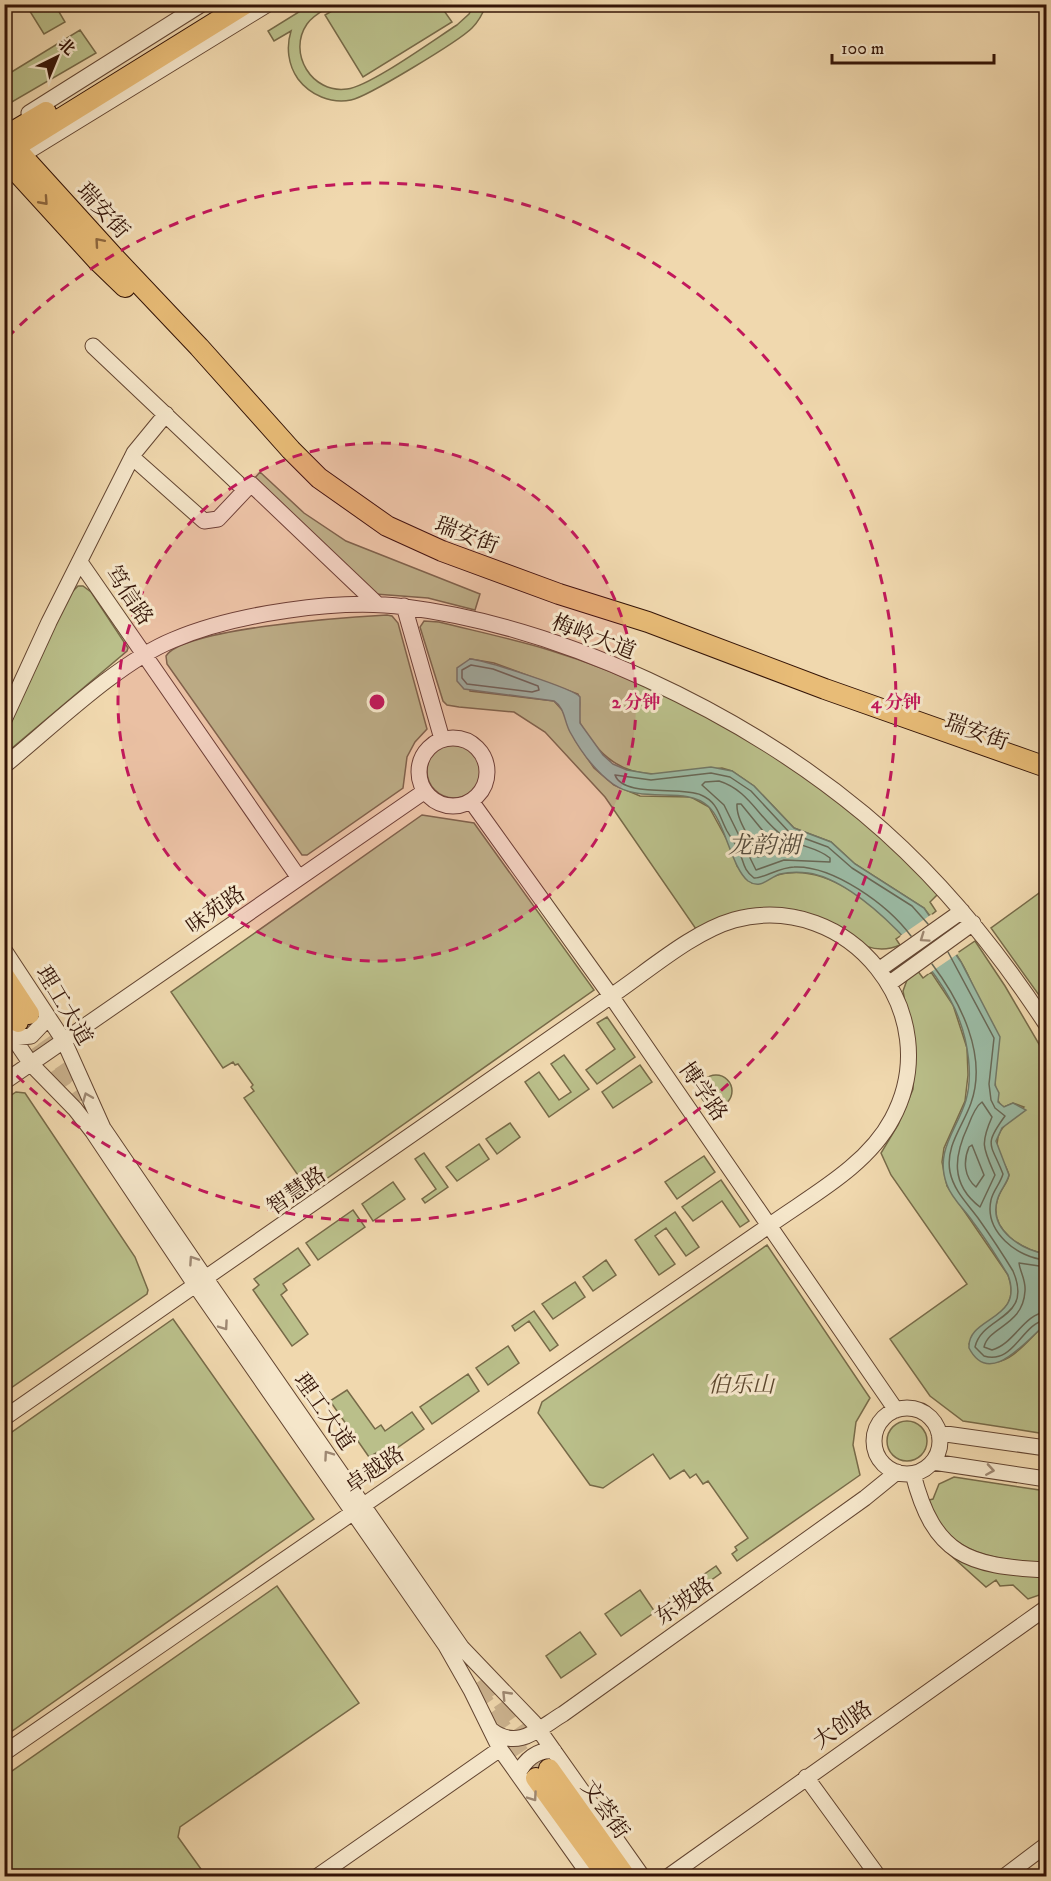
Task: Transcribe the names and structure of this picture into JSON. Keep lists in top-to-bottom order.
{
  "streets": {
    "main road": ["瑞安街", "文荟街"],
    "street": [
      "笃信路",
      "梅岭大道",
      "味苑路",
      "理工大道",
      "博学路",
      "智慧路",
      "卓越路",
      "东坡路",
      "大创路"
    ]
  },
  "crossings": [
    ["笃信路", "梅岭大道"],
    ["笃信路", "味苑路"],
    ["味苑路", "理工大道"],
    ["味苑路", "博学路"],
    ["理工大道", "智慧路"],
    ["理工大道", "卓越路"],
    ["理工大道", "东坡路"],
    ["理工大道", "文荟街"],
    ["博学路", "智慧路"],
    ["博学路", "卓越路"],
    ["博学路", "东坡路"],
    ["智慧路", "卓越路"]
  ],
  "water": ["龙韵湖"],
  "parks": ["伯乐山"],
  "scale_bar": "100 m",
  "north": "top right",
  "rings": ["2 分钟", "4 分钟"]
}
